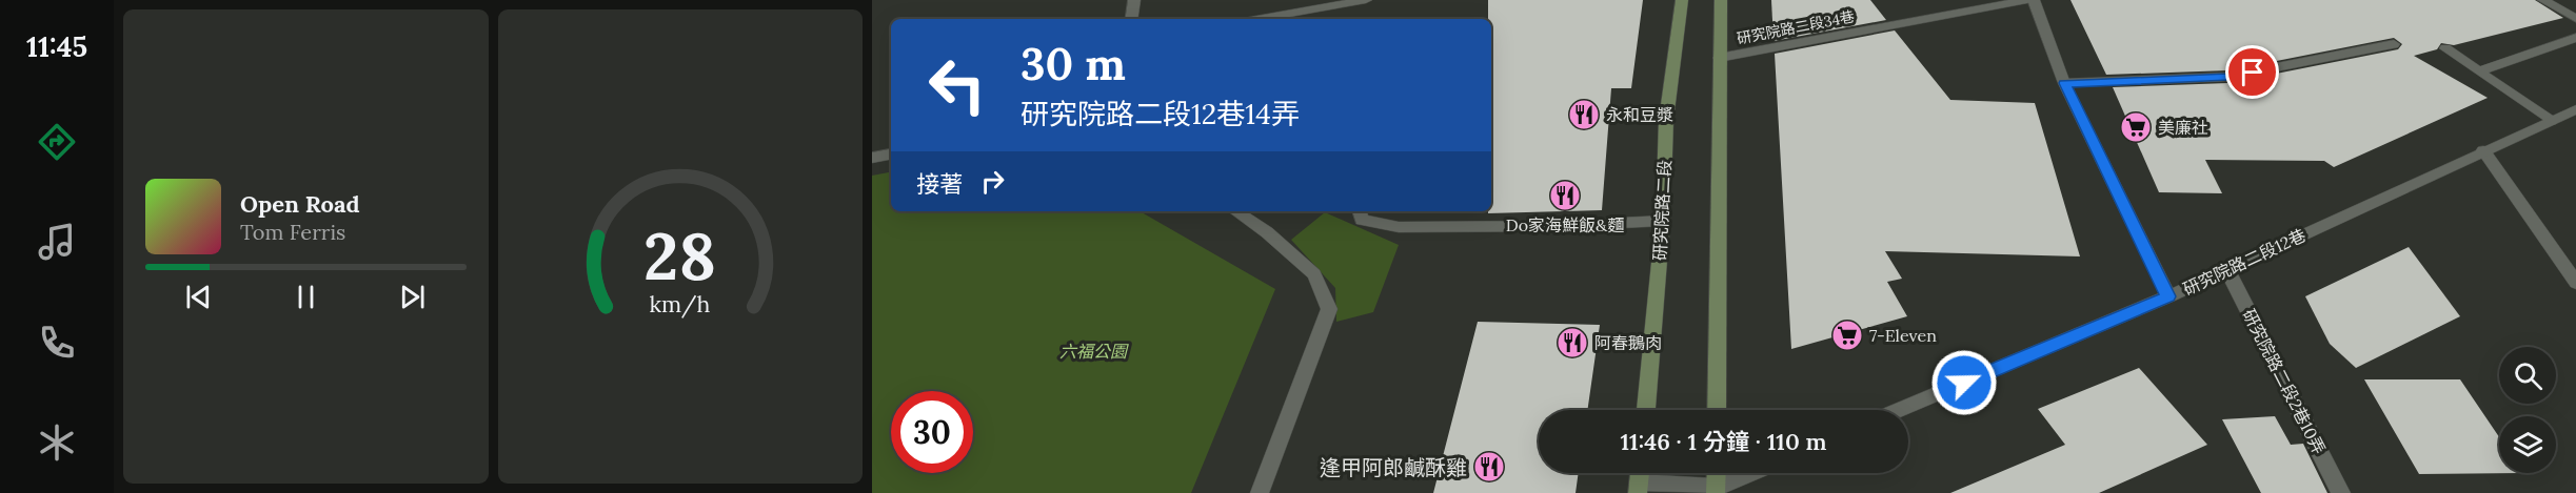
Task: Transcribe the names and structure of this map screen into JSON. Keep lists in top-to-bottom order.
{
  "streets": {
    "main road": ["研究院路二段"],
    "street": ["研究院路二段34巷", "研究院路二段12巷", "研究院路二段2巷10弄"]
  },
  "crossings": [
    ["研究院路二段12巷", "研究院路二段2巷10弄"]
  ],
  "parks": ["六福公園"],
  "places": {
    "restaurant": [
      "永和豆漿",
      "Do家海鮮飯&麵",
      "阿春鵝肉",
      "逢甲阿郎鹹酥雞"
    ],
    "supermarket": ["美廉社", "7-Eleven"]
  },
  "page": {
    "tabs": "11:45",
    "turn": ["30 m", "研究院路二段12巷14弄"],
    "then": "接著",
    "song": ["Open Road", "Tom Ferris"],
    "limit": "30",
    "trip": "11:46 · 1 分鐘 · 110 m",
    "gauge": ["28", "km/h"]
  }
}
